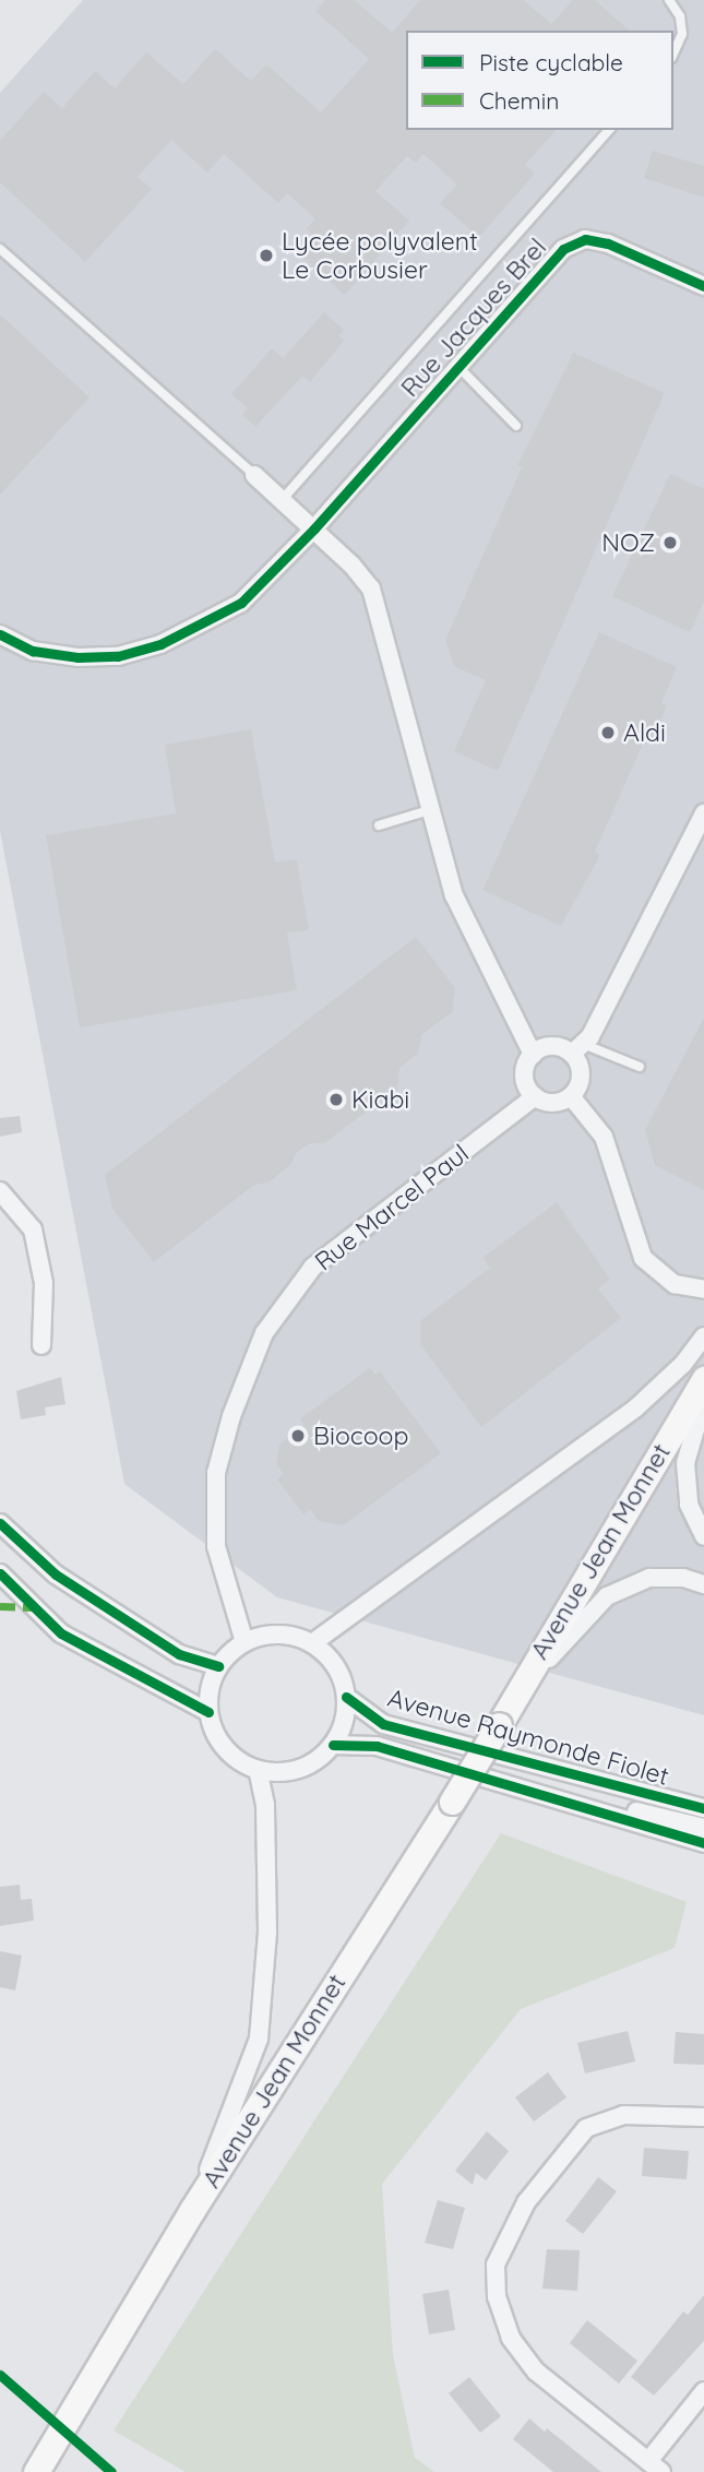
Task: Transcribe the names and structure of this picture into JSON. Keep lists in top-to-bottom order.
{
  "streets": {
    "main road": ["Avenue Jean Monnet"],
    "street": ["Rue Jacques Brel", "Rue Marcel Paul", "Avenue Raymonde Fiolet"]
  },
  "crossings": [
    ["Rue Marcel Paul", "Avenue Raymonde Fiolet"]
  ],
  "places": [
    "Lycée polyvalent Le Corbusier",
    "NOZ",
    "Aldi",
    "Kiabi",
    "Biocoop"
  ],
  "legend": ["Piste cyclable", "Chemin"]
}
